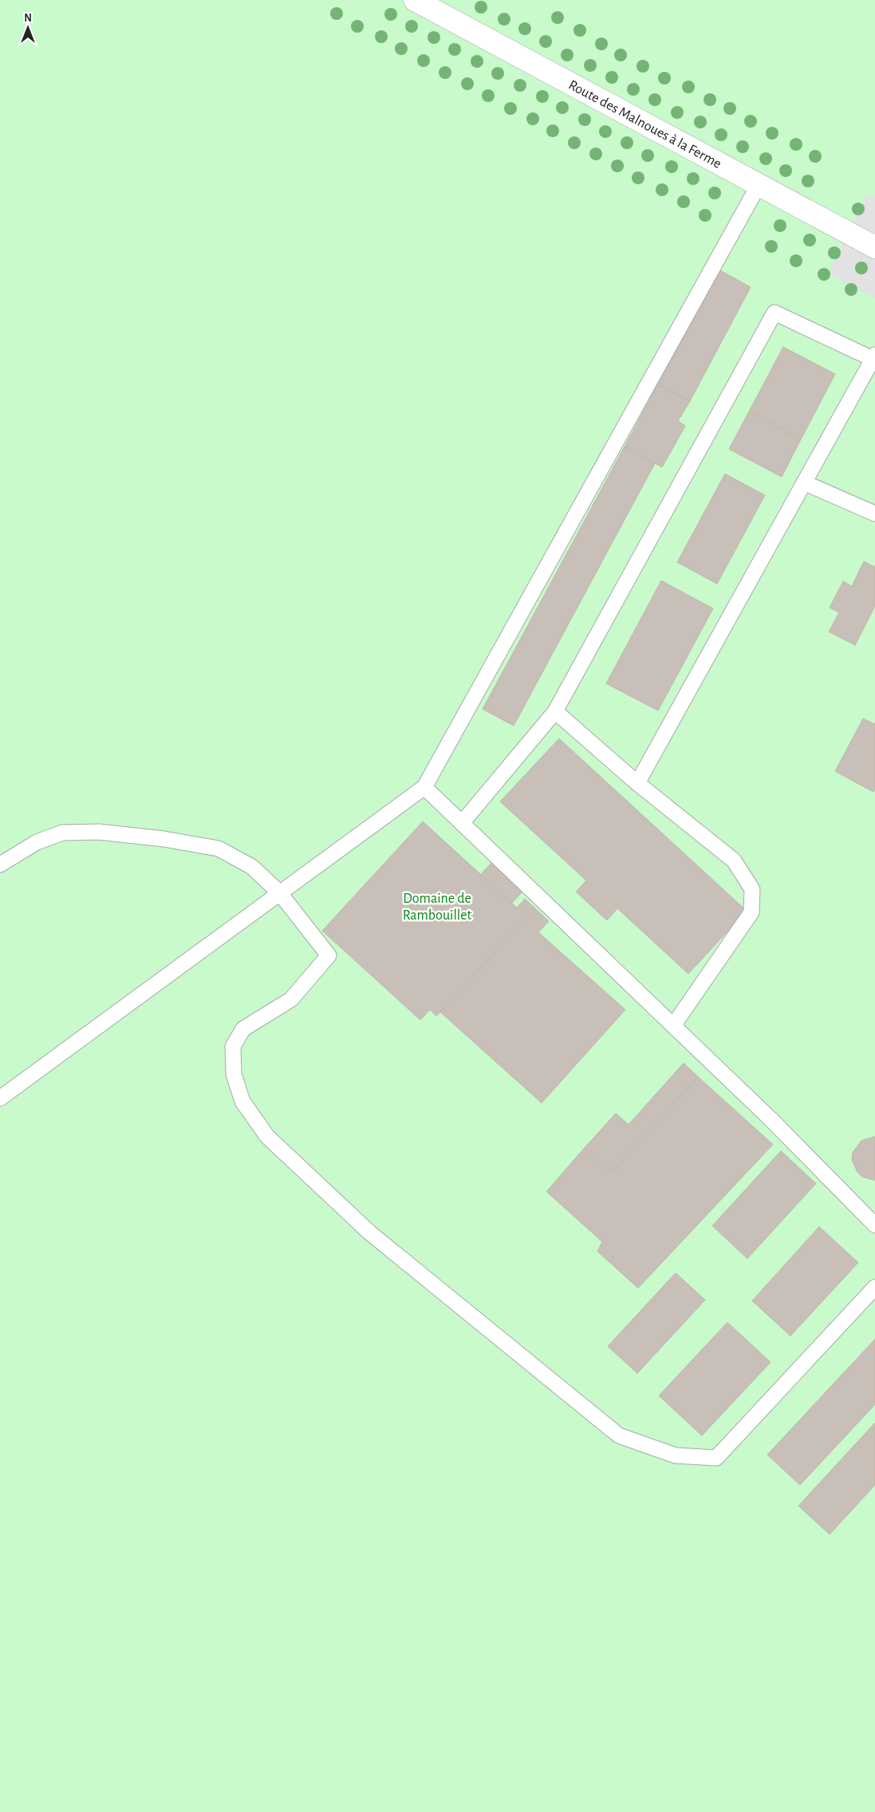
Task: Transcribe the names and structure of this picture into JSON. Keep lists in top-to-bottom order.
{
  "streets": {
    "street": ["Route des Malnoues à la Ferme"]
  },
  "parks": ["Domaine de Rambouillet"],
  "north": "top"
}
